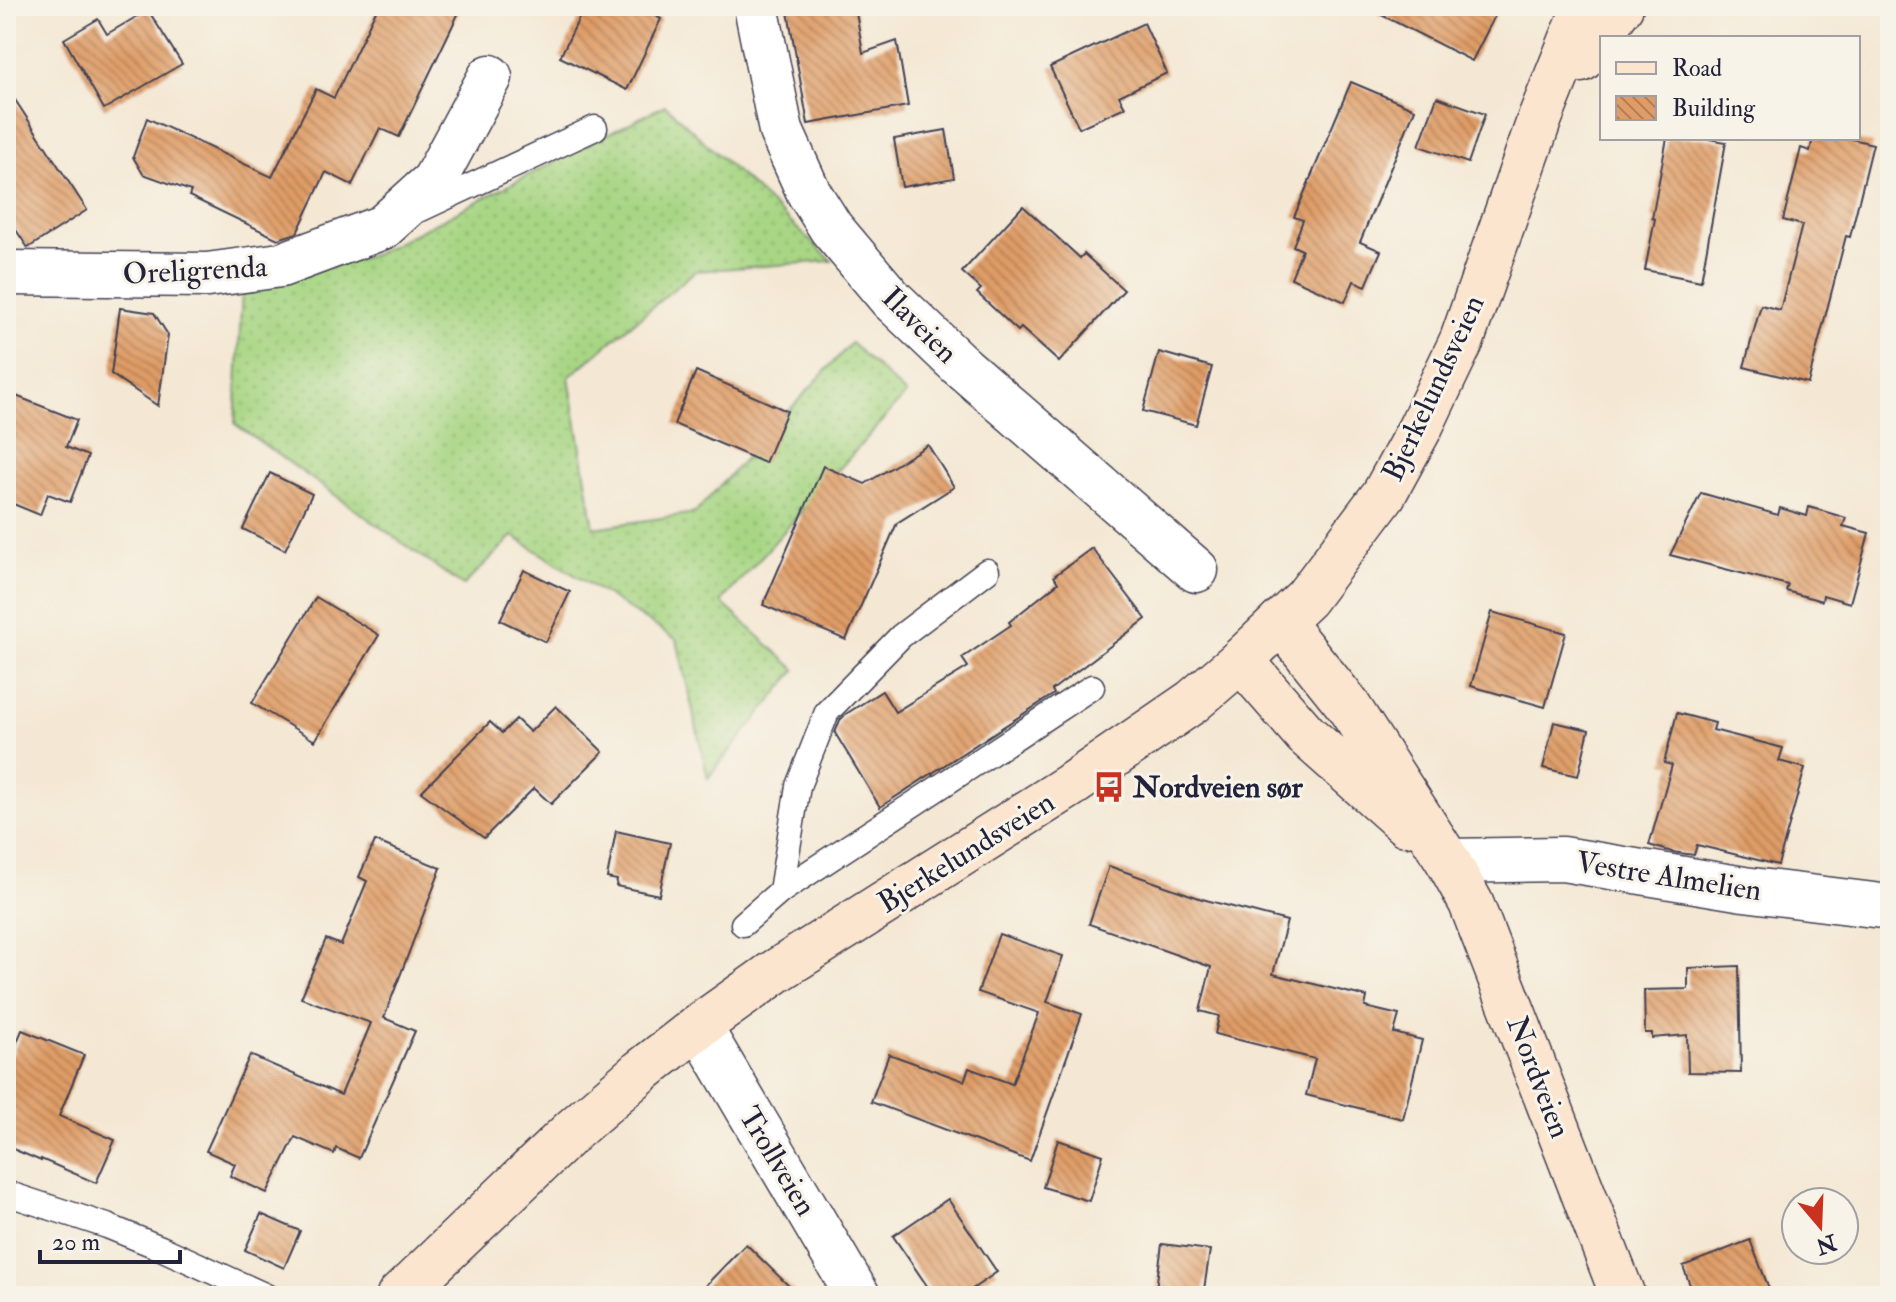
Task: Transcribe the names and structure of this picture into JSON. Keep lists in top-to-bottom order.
{
  "streets": {
    "main road": ["Bjerkelundsveien", "Nordveien"],
    "street": [
      "Oreligrenda",
      "Ilaveien",
      "Vestre Almelien",
      "Trollveien"
    ]
  },
  "crossings": [
    ["Bjerkelundsveien", "Nordveien"],
    ["Bjerkelundsveien", "Trollveien"],
    ["Vestre Almelien", "Nordveien"]
  ],
  "places": {
    "bus stop": ["Nordveien sør"]
  },
  "legend": ["Road", "Building"],
  "scale_bar": "20 m",
  "north": "bottom"
}
